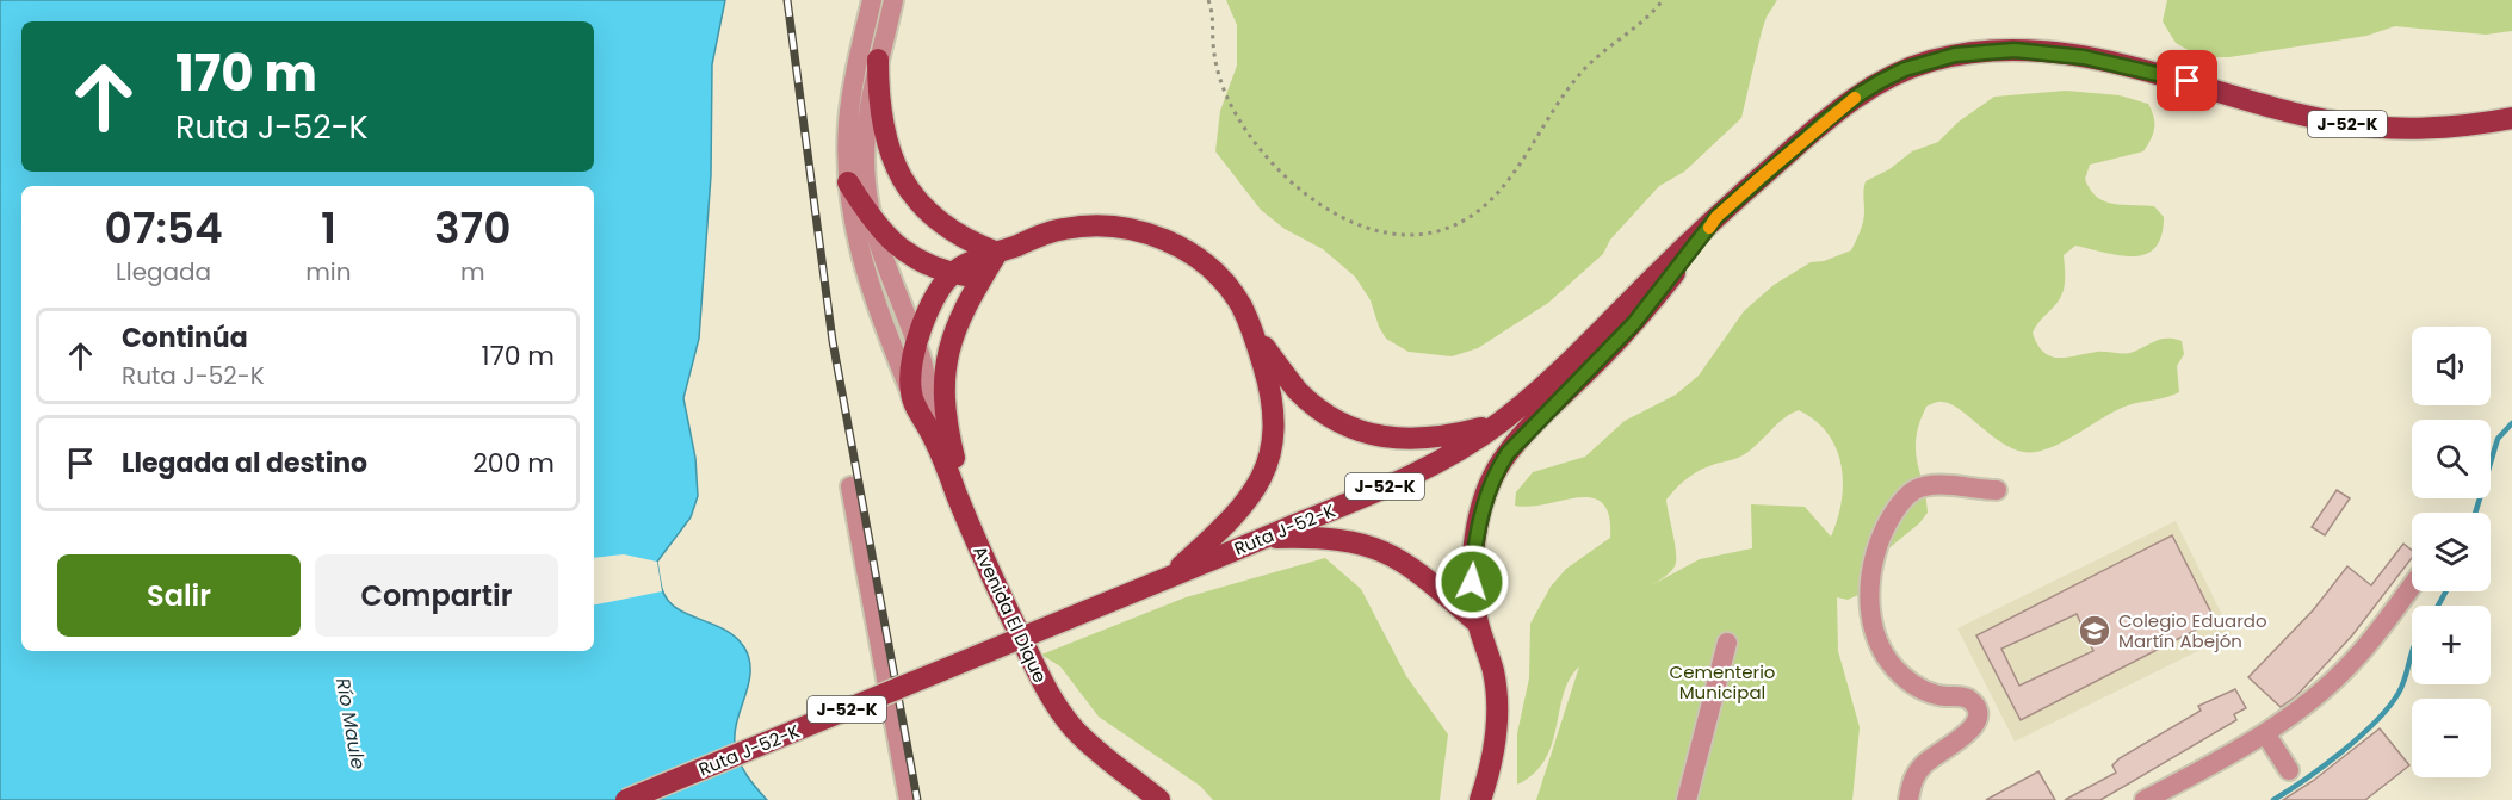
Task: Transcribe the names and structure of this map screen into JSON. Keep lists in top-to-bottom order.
{
  "streets": {
    "main road": ["J-52-K", "Ruta J-52-K", "Avenida El Dique"]
  },
  "water": ["Río Maule"],
  "parks": ["Cementerio Municipal"],
  "places": {
    "school or university": ["Colegio Eduardo Martín Abejón"]
  },
  "page": {
    "turn": ["170 m", "Ruta J-52-K"],
    "eta": [
      "07:54",
      "Llegada",
      "1",
      "min",
      "370",
      "m"
    ],
    "list": [
      {
        "name": "Continúa",
        "note": "Ruta J-52-K",
        "value": "170 m"
      },
      {
        "name": "Llegada al destino",
        "value": "200 m"
      }
    ],
    "map_buttons": ["+", "−"],
    "buttons": ["Salir", "Compartir"]
  }
}
